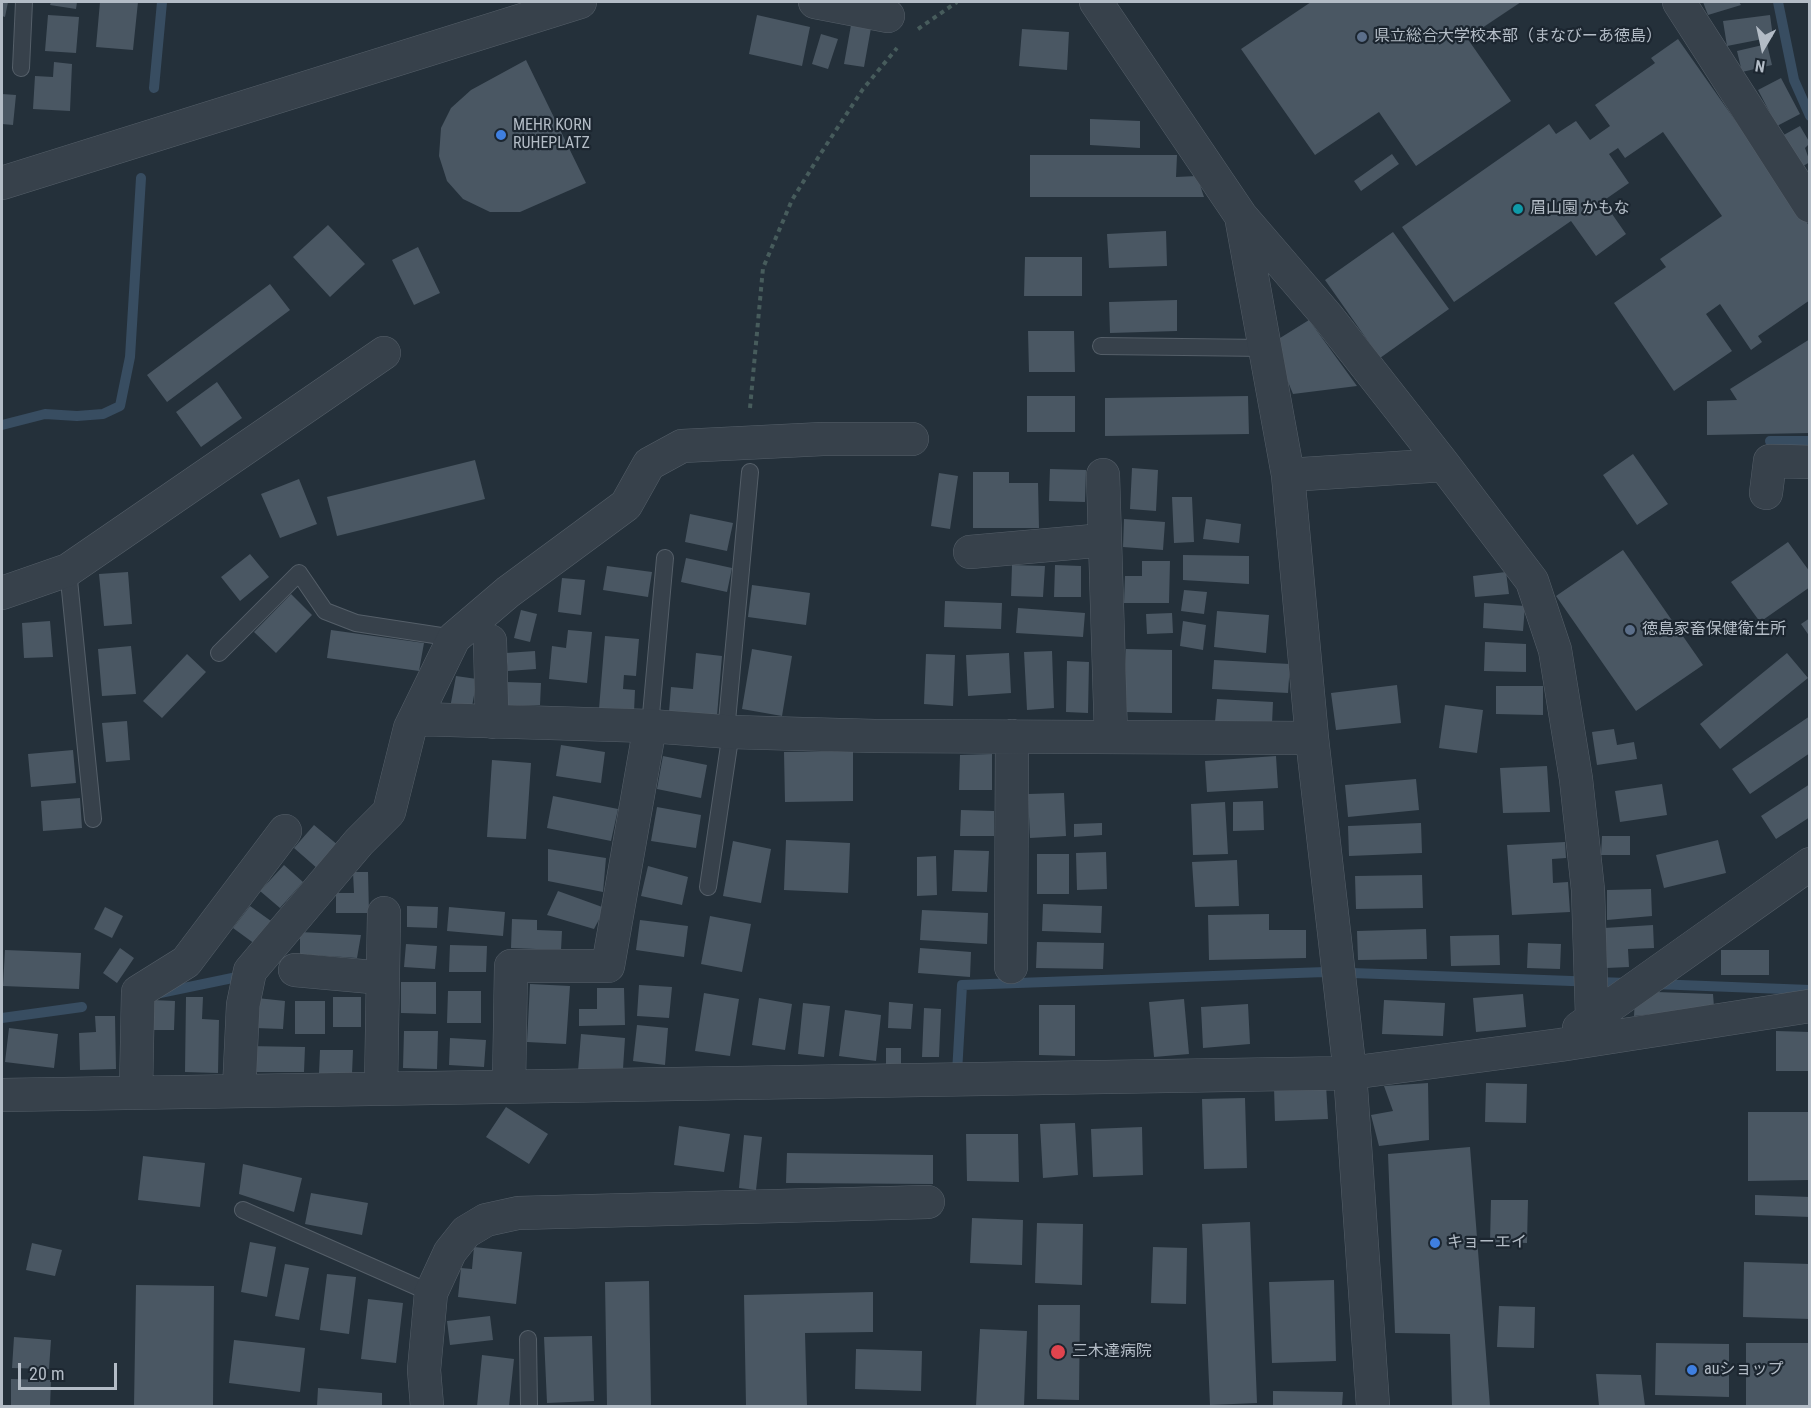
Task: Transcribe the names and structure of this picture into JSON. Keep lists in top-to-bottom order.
{
  "places": [
    "県立総合大学校本部（まなびーあ徳島）",
    "MEHR KORN RUHEPLATZ",
    "眉山園 かもな",
    "徳島家畜保健衛生所",
    "キョーエイ",
    "三木達病院",
    "auショップ"
  ],
  "scale_bar": "20 m",
  "north": "bottom"
}
